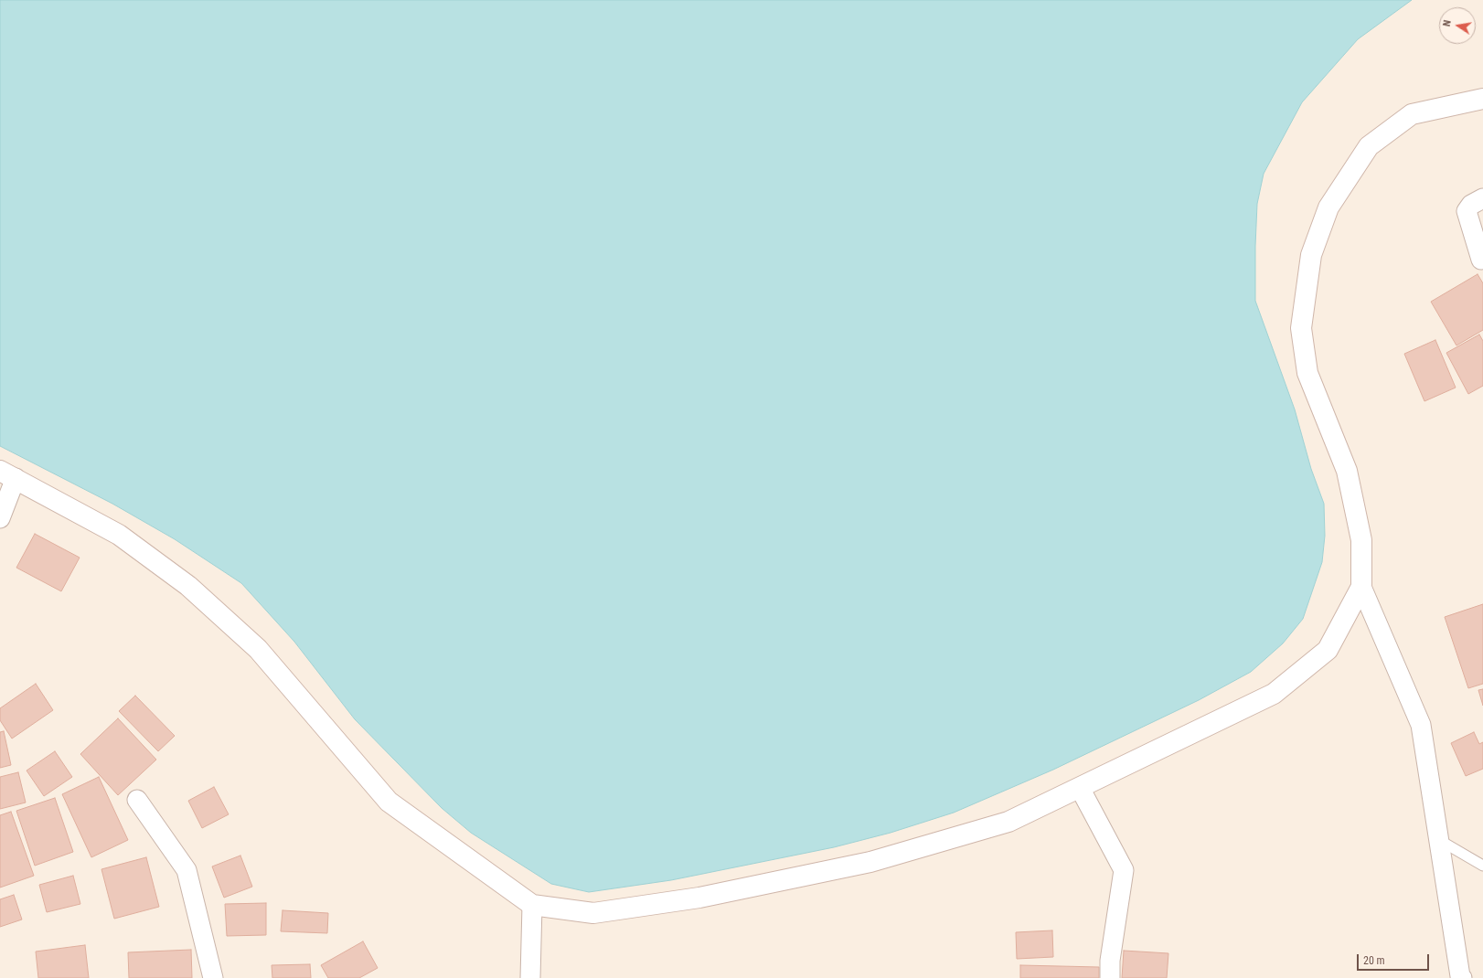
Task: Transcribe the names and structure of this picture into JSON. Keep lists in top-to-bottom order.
{
  "scale_bar": "20 m",
  "north": "left"
}
